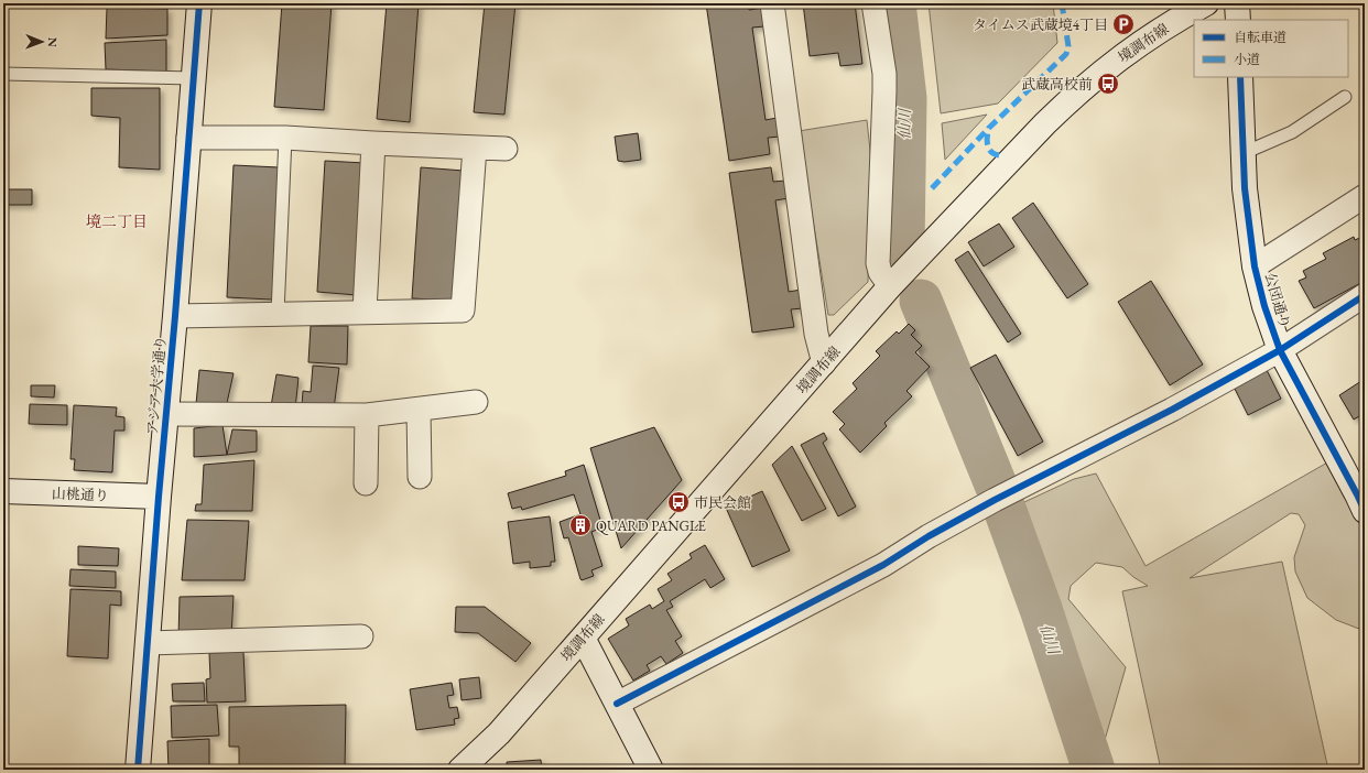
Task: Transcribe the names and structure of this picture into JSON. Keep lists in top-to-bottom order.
{
  "streets": {
    "street": [
      "境調布線",
      "公団通り",
      "アジア大学通り",
      "山桃通り"
    ]
  },
  "crossings": [
    ["アジア大学通り", "山桃通り"]
  ],
  "districts": ["境二丁目"],
  "water": ["仙川"],
  "places": {
    "parking": ["タイムス武蔵境4丁目"],
    "bus stop": ["武蔵高校前", "市民会館"],
    "building": ["QUARD PANGLE"]
  },
  "legend": ["自転車道", "小道"],
  "north": "right"
}
